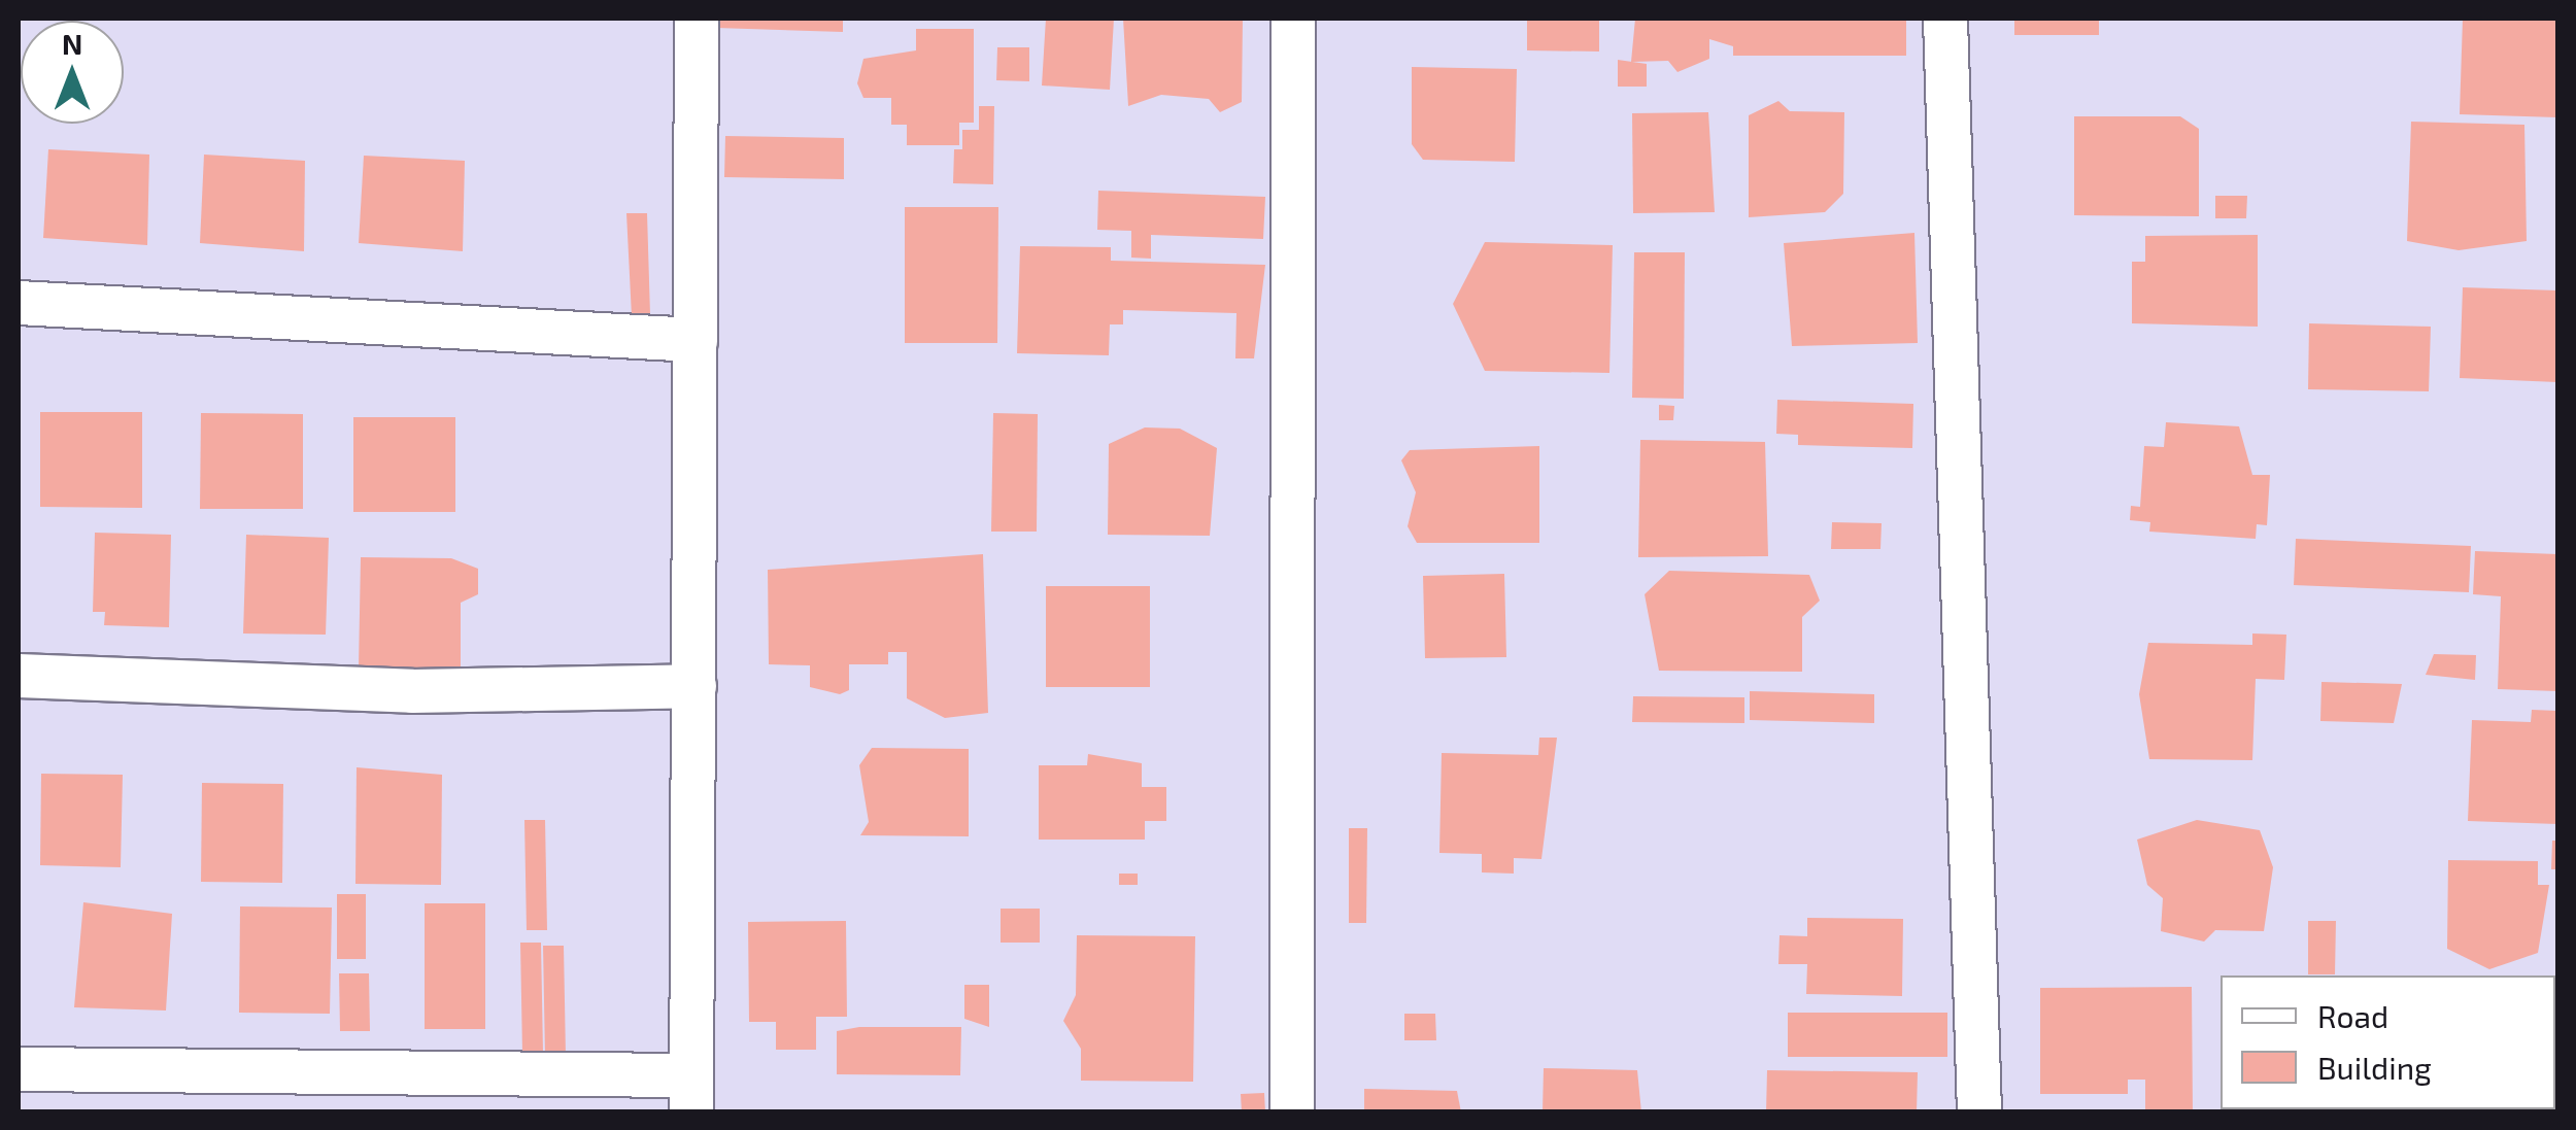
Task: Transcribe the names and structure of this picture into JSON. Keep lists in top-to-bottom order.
{
  "legend": ["Road", "Building"],
  "north": "top"
}
